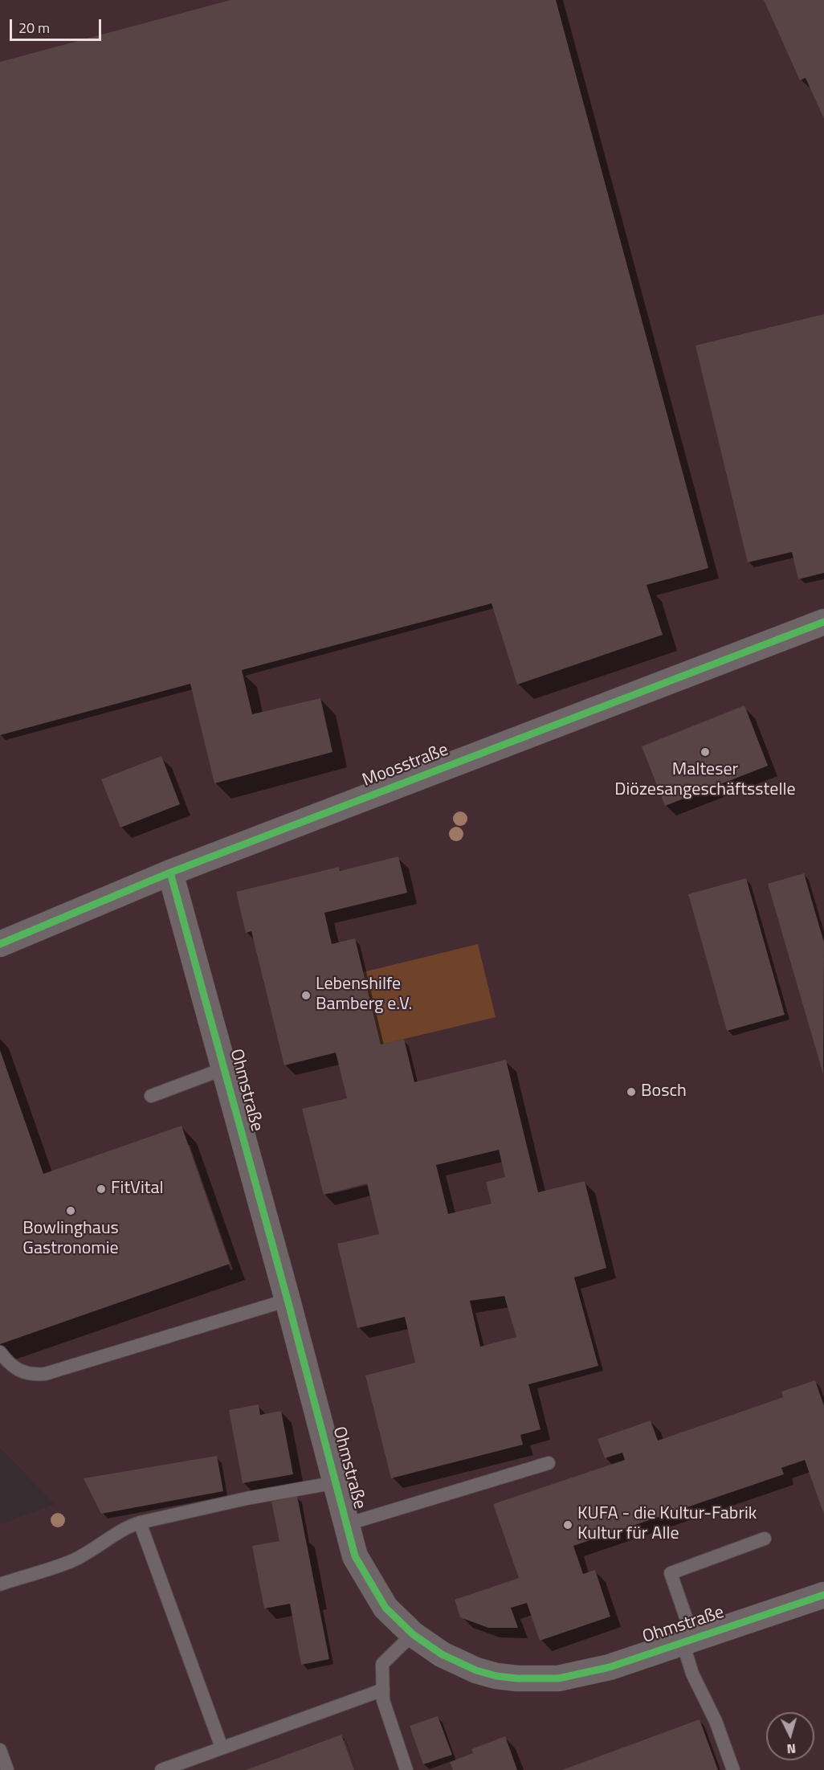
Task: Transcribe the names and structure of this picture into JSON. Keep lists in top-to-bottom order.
{
  "streets": {
    "street": ["Moosstraße", "Ohmstraße"]
  },
  "crossings": [
    ["Moosstraße", "Ohmstraße"]
  ],
  "places": [
    "Malteser Diözesangeschäftsstelle",
    "Lebenshilfe Bamberg e.V.",
    "Bosch",
    "FitVital",
    "Bowlinghaus Gastronomie",
    "KUFA - die Kultur-Fabrik Kultur für Alle"
  ],
  "scale_bar": "20 m",
  "north": "bottom"
}
